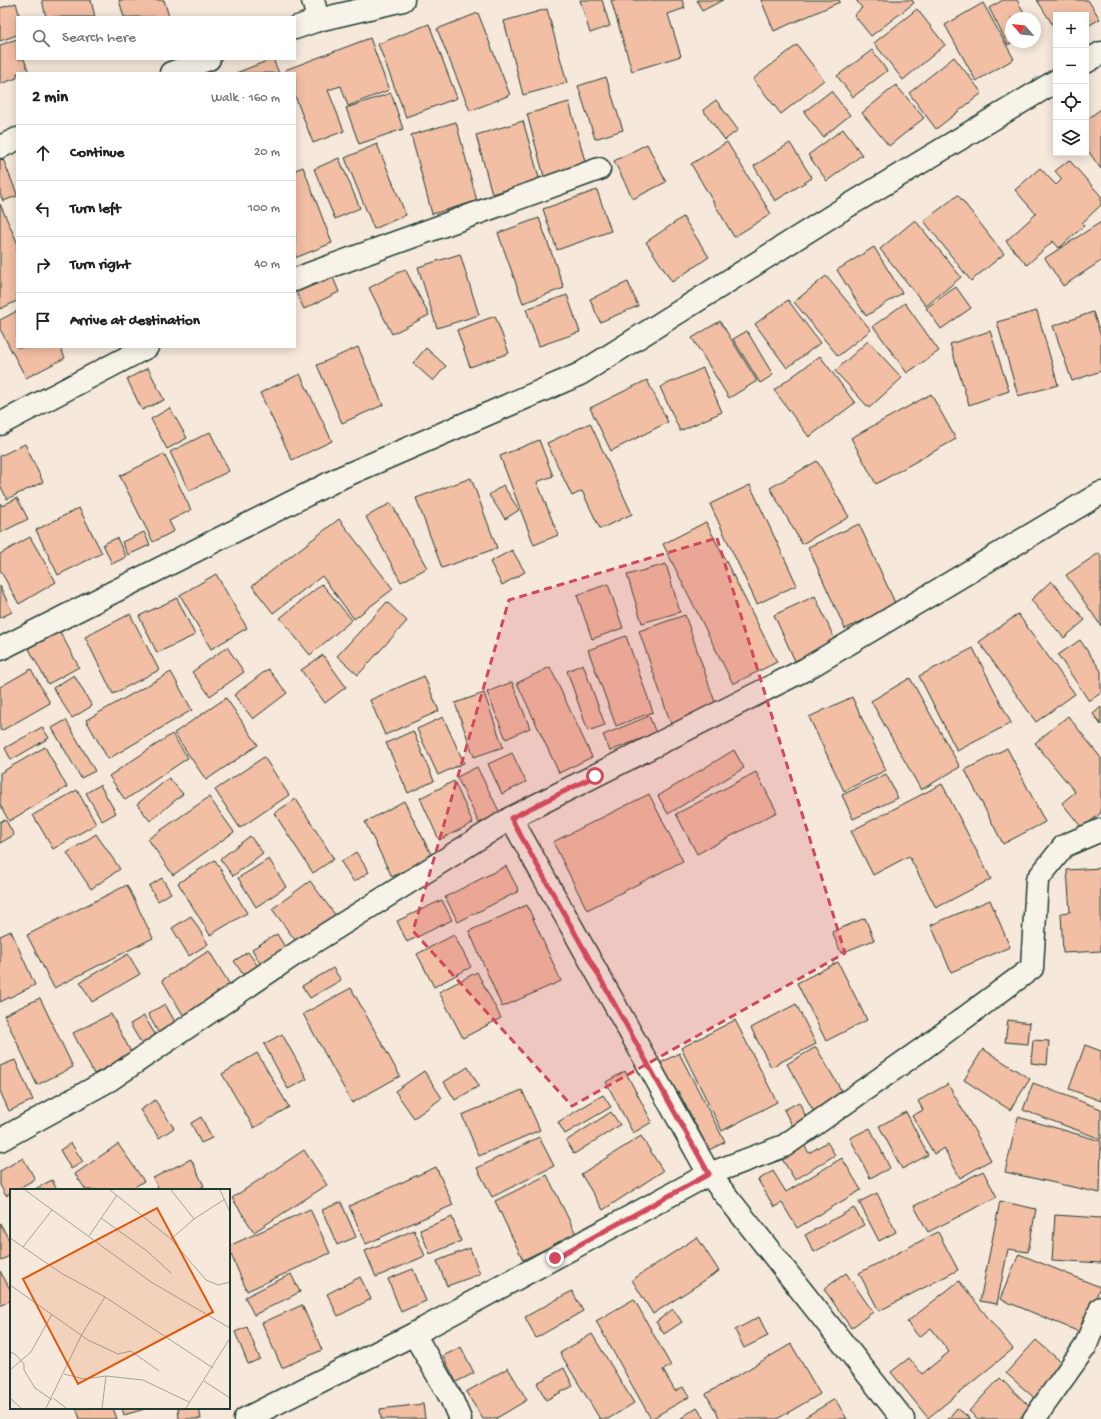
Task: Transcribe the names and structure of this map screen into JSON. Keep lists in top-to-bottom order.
{
  "north": "top left",
  "page": {
    "map_buttons": ["+", "−"],
    "search": "Search here",
    "heading": ["2 min", "Walk · 160 m"],
    "list": [
      ["Continue", "20 m"],
      ["Turn left", "100 m"],
      ["Turn right", "40 m"],
      "Arrive at destination"
    ]
  }
}
